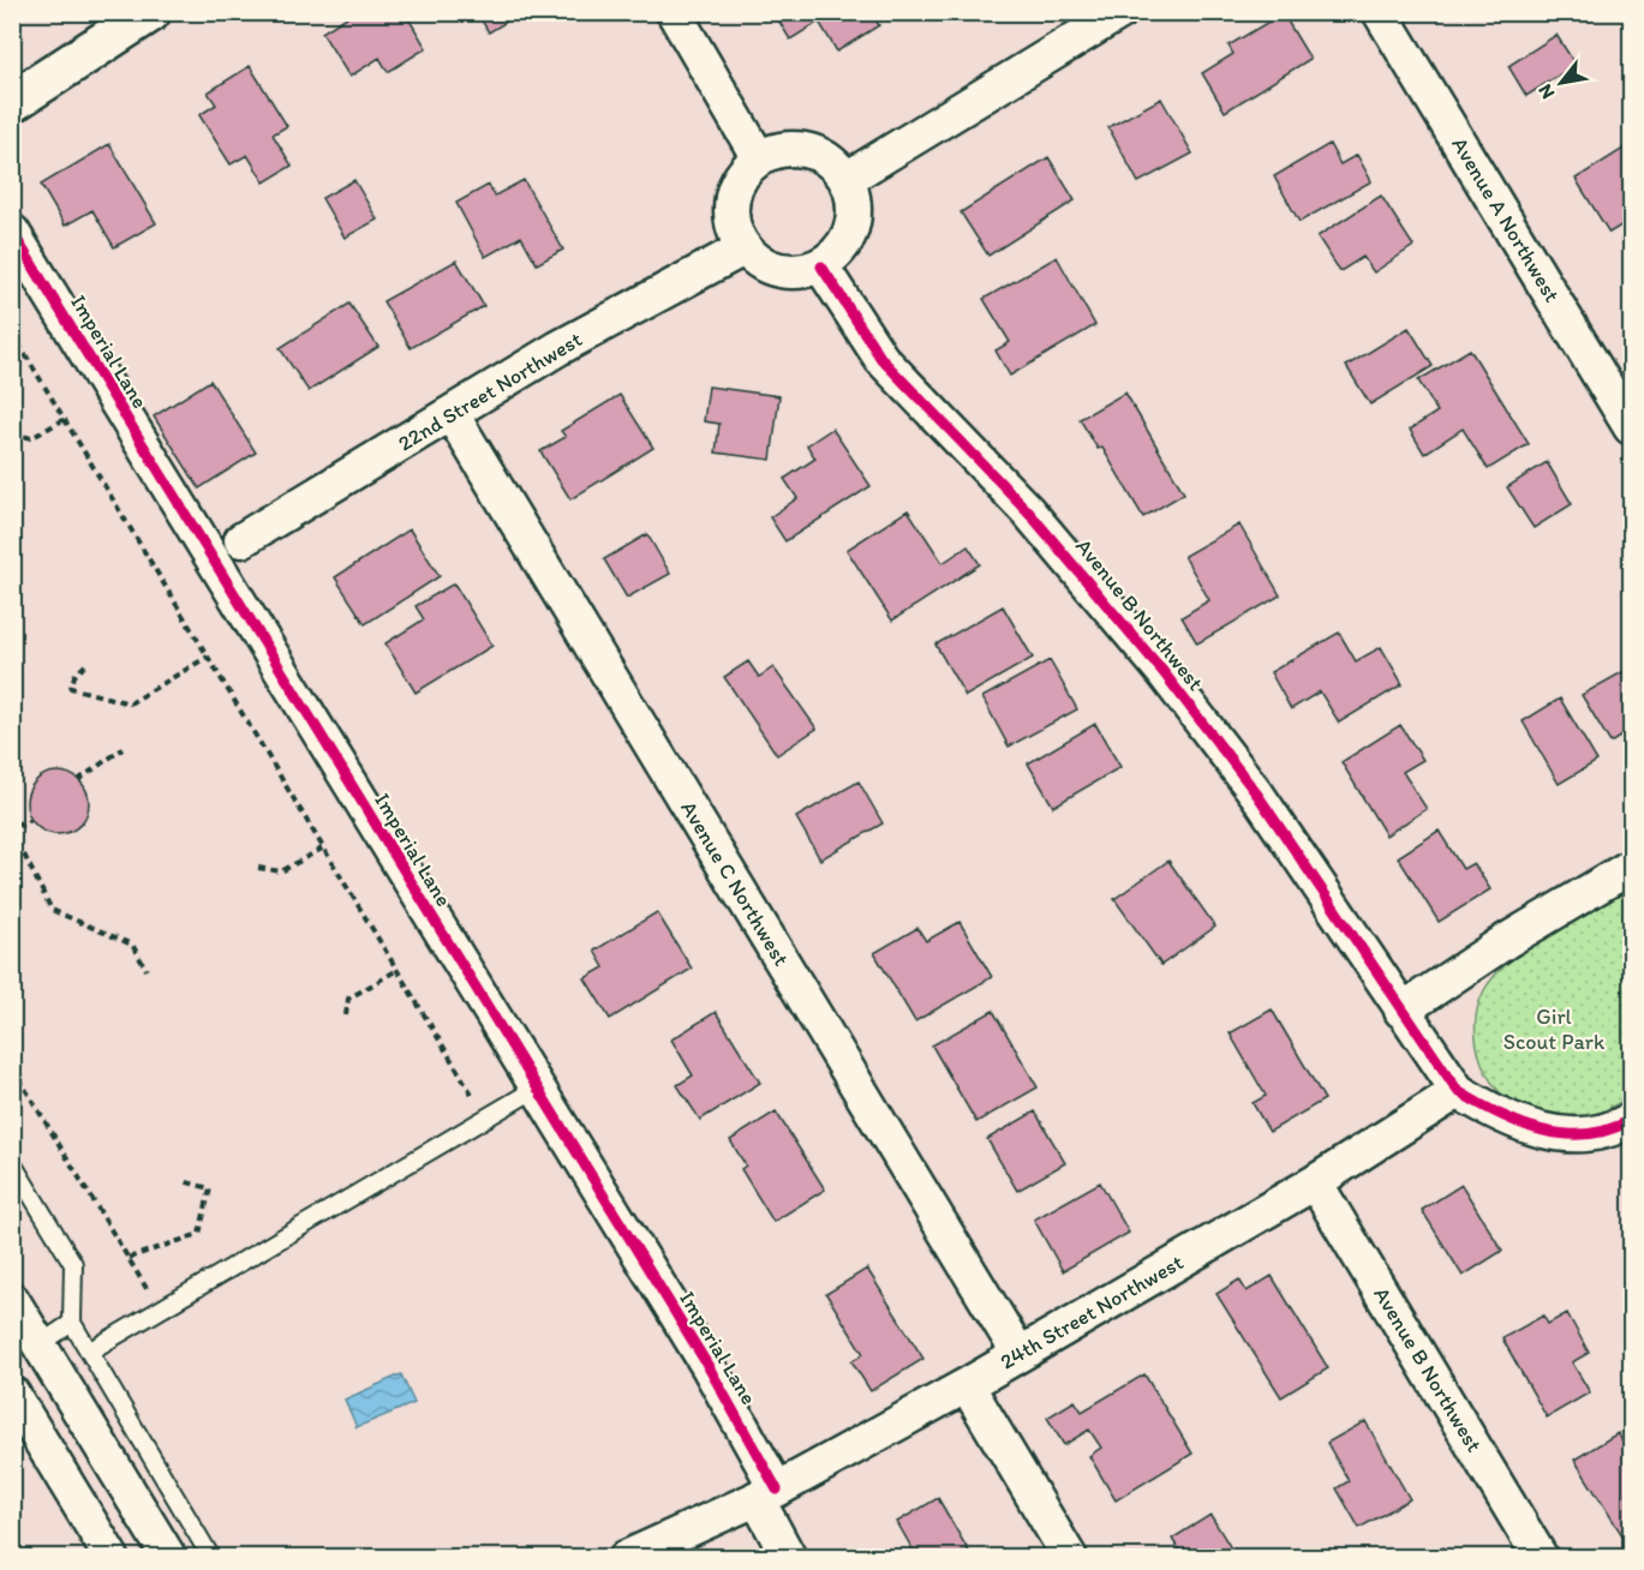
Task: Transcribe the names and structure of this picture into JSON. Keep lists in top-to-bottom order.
{
  "streets": {
    "street": [
      "Avenue A Northwest",
      "Imperial Lane",
      "22nd Street Northwest",
      "Avenue B Northwest",
      "Avenue C Northwest",
      "24th Street Northwest"
    ]
  },
  "crossings": [
    ["Imperial Lane", "24th Street Northwest"],
    ["22nd Street Northwest", "Avenue B Northwest"],
    ["22nd Street Northwest", "Avenue C Northwest"],
    ["Avenue B Northwest", "24th Street Northwest"],
    ["Avenue C Northwest", "24th Street Northwest"]
  ],
  "parks": ["Girl Scout Park"],
  "north": "bottom left"
}
